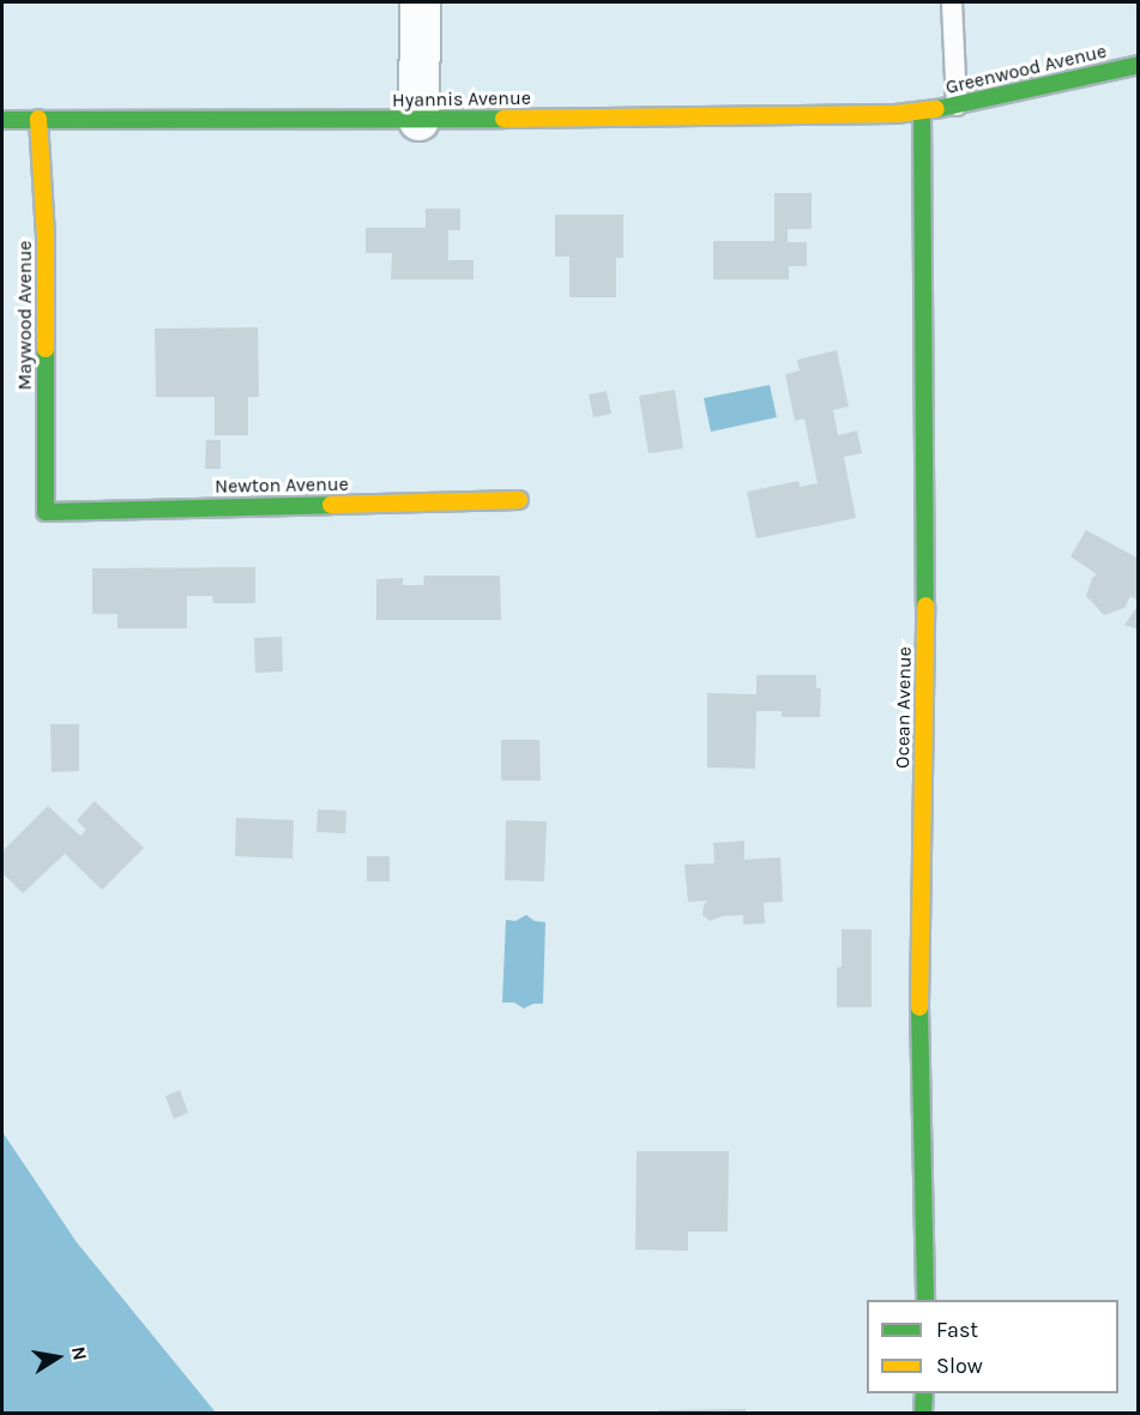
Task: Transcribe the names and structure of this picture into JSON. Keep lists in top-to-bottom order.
{
  "streets": {
    "street": [
      "Greenwood Avenue",
      "Hyannis Avenue",
      "Maywood Avenue",
      "Newton Avenue",
      "Ocean Avenue"
    ]
  },
  "crossings": [
    ["Greenwood Avenue", "Hyannis Avenue"],
    ["Greenwood Avenue", "Ocean Avenue"],
    ["Hyannis Avenue", "Maywood Avenue"],
    ["Hyannis Avenue", "Ocean Avenue"],
    ["Maywood Avenue", "Newton Avenue"]
  ],
  "legend": ["Fast", "Slow"],
  "north": "right"
}
